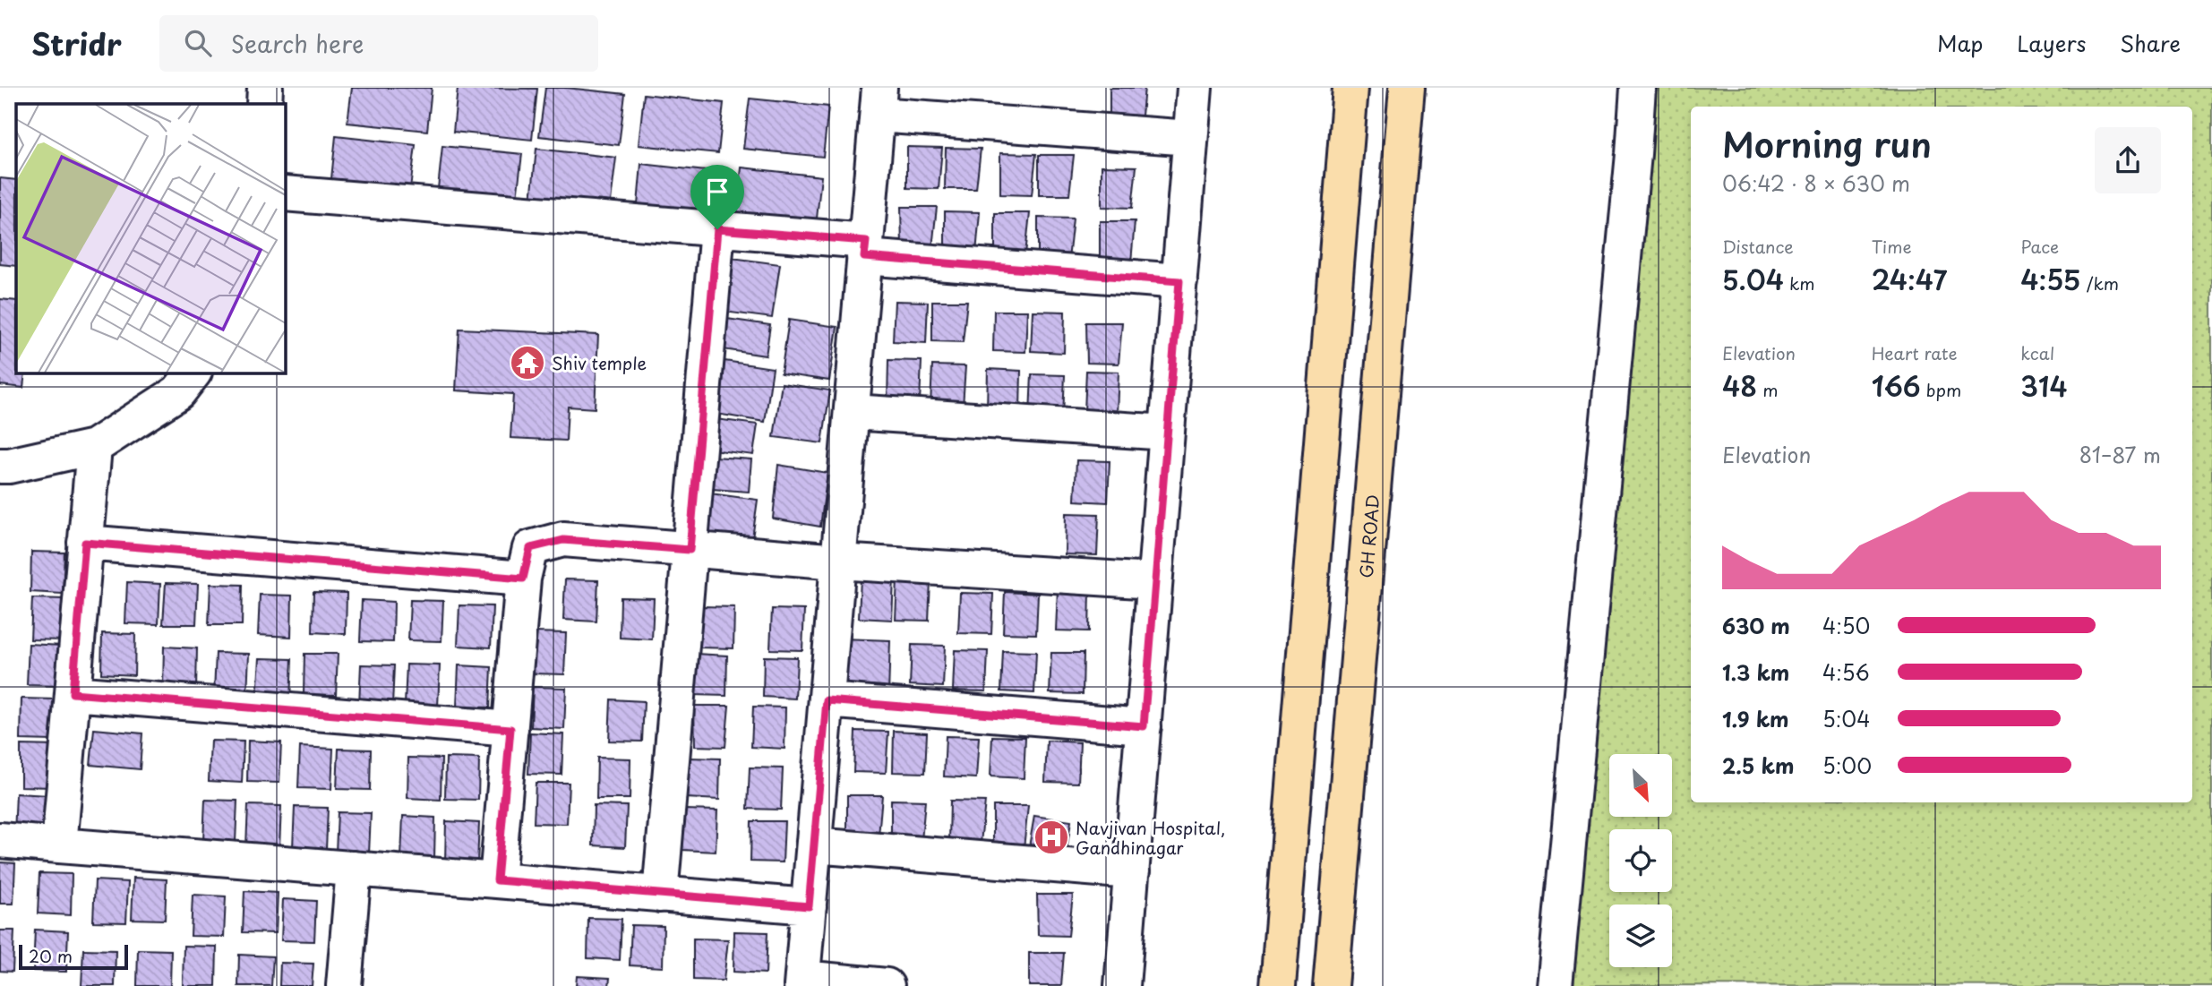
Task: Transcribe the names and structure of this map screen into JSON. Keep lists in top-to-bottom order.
{
  "streets": {
    "main road": ["GH ROAD"]
  },
  "places": {
    "temple": ["Shiv temple"],
    "hospital": ["Navjivan Hospital, Gandhinagar"]
  },
  "scale_bar": "20 m",
  "north": "bottom right",
  "page": {
    "header": "Stridr",
    "search": "Search here",
    "nav": ["Map", "Layers", "Share"],
    "heading": ["Morning run", "06:42 · 8 × 630 m"],
    "stats": [
      ["Distance", "5.04 km"],
      ["Time", "24:47"],
      ["Pace", "4:55 /km"],
      ["Elevation", "48 m"],
      ["Heart rate", "166 bpm"],
      ["kcal", "314"]
    ],
    "chart": ["Elevation", "81–87 m"],
    "list": [
      {
        "name": "630 m",
        "note": "4:50"
      },
      {
        "name": "1.3 km",
        "note": "4:56"
      },
      {
        "name": "1.9 km",
        "note": "5:04"
      },
      {
        "name": "2.5 km",
        "note": "5:00"
      }
    ],
    "scale": "20 m"
  }
}
